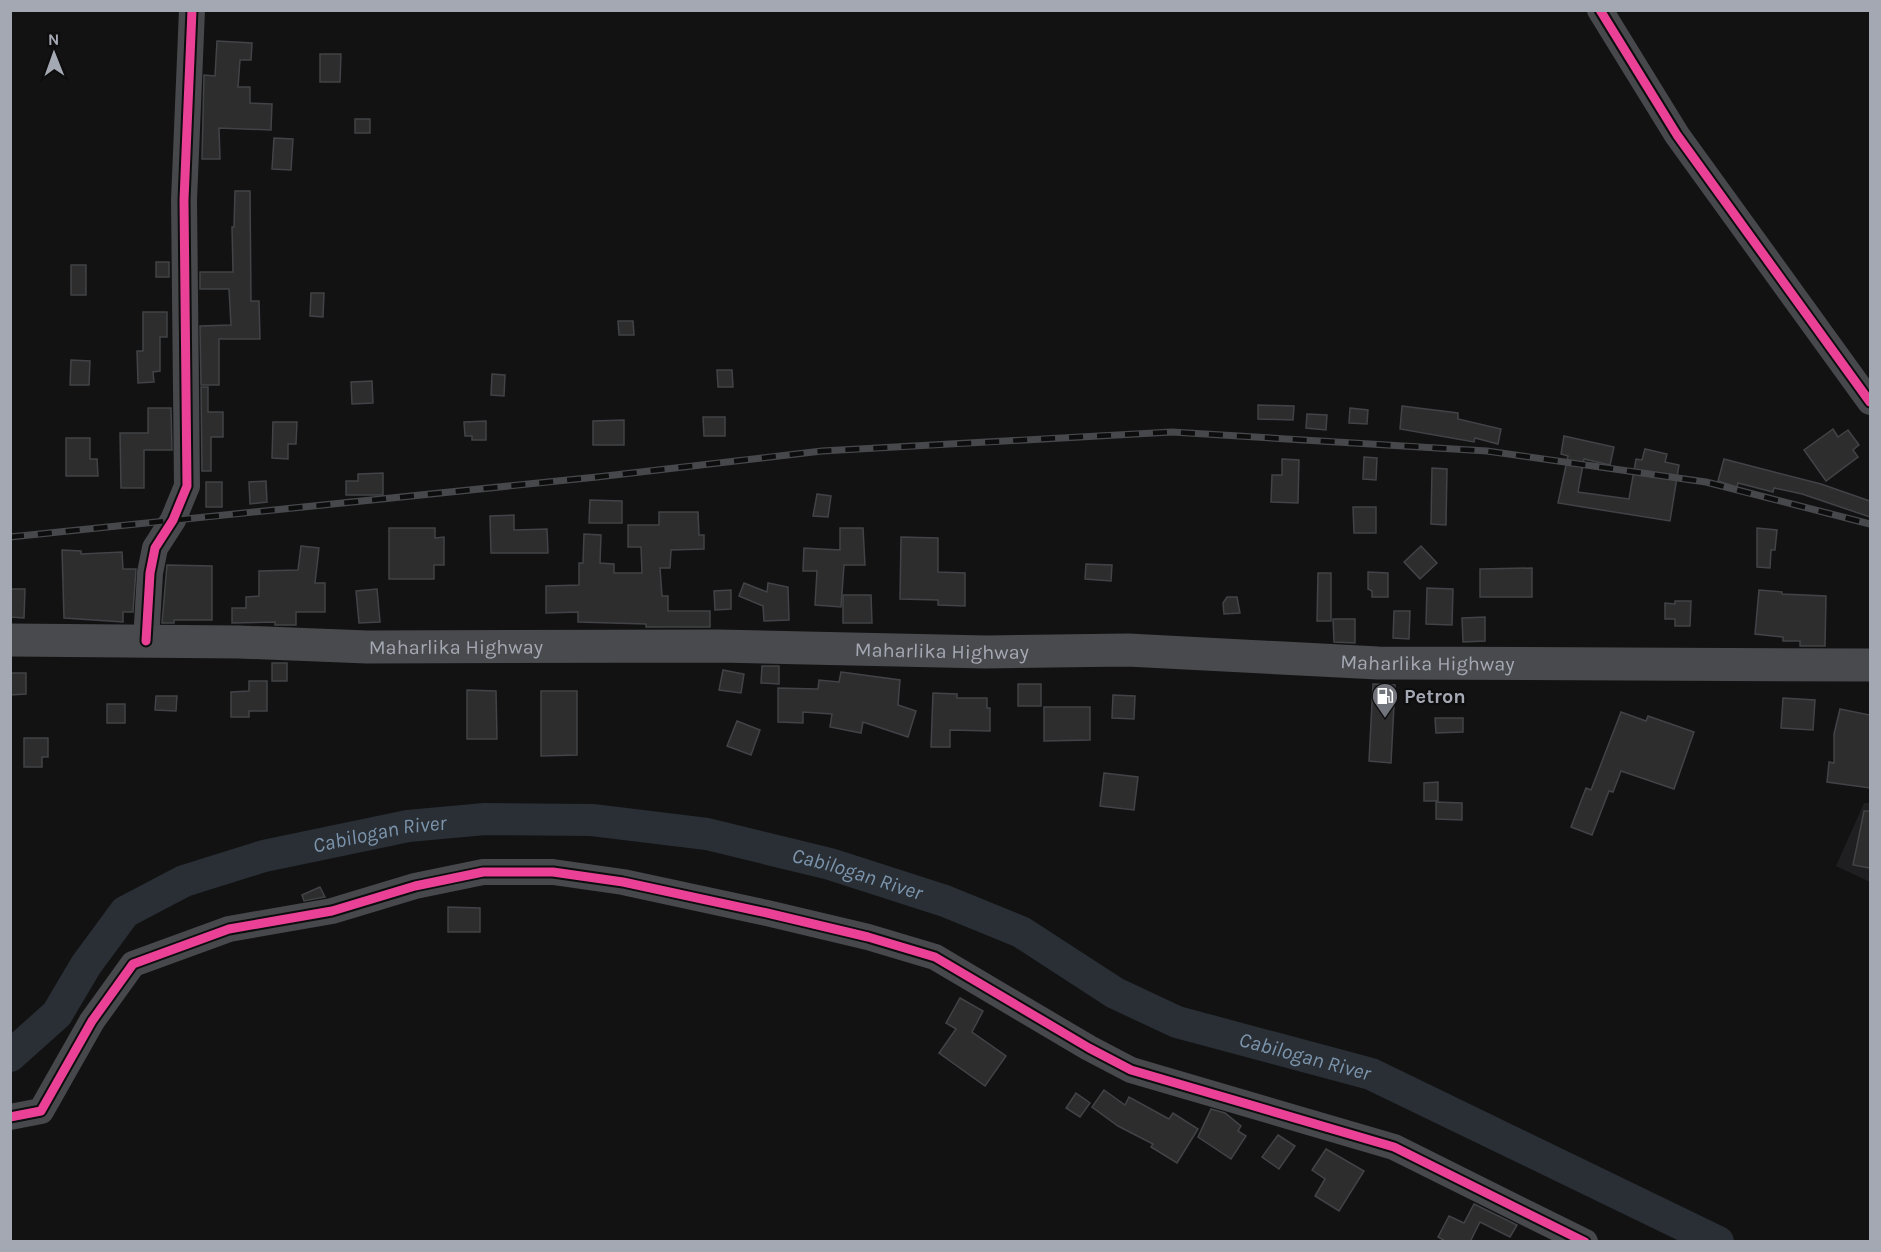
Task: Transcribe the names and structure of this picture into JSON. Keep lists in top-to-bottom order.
{
  "streets": {
    "highway": ["Maharlika Highway"]
  },
  "water": ["Cabilogan River"],
  "places": {
    "fuel station": ["Petron"]
  },
  "north": "top"
}
